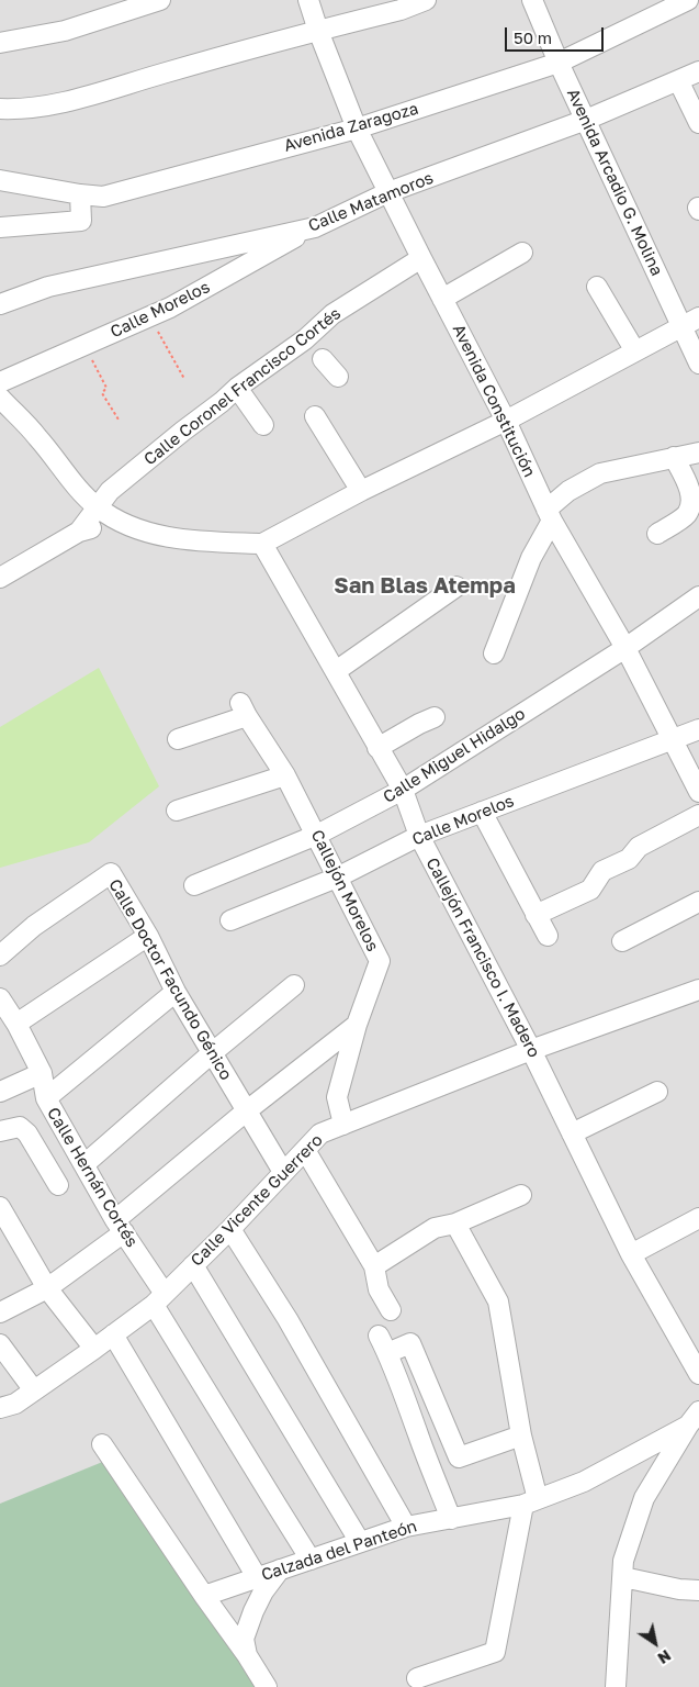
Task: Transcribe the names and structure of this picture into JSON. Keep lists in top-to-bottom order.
{
  "streets": {
    "street": [
      "Avenida Zaragoza",
      "Avenida Arcadio G. Molina",
      "Calle Matamoros",
      "Calle Morelos",
      "Calle Coronel Francisco Cortés",
      "Avenida Constitución",
      "Calle Miguel Hidalgo",
      "Callejón Morelos",
      "Callejón Francisco I. Madero",
      "Calle Doctor Facundo Génico",
      "Calle Hernán Cortés",
      "Calle Vicente Guerrero",
      "Calzada del Panteón"
    ]
  },
  "crossings": [
    ["Avenida Zaragoza", "Avenida Arcadio G. Molina"],
    ["Avenida Zaragoza", "Avenida Constitución"],
    ["Avenida Arcadio G. Molina", "Calle Matamoros"],
    ["Calle Matamoros", "Calle Morelos"],
    ["Calle Matamoros", "Avenida Constitución"],
    ["Calle Morelos", "Avenida Constitución"],
    ["Calle Morelos", "Callejón Morelos"],
    ["Calle Morelos", "Callejón Francisco I. Madero"],
    ["Calle Coronel Francisco Cortés", "Avenida Constitución"],
    ["Avenida Constitución", "Calle Miguel Hidalgo"],
    ["Calle Miguel Hidalgo", "Callejón Morelos"],
    ["Calle Miguel Hidalgo", "Callejón Francisco I. Madero"],
    ["Callejón Morelos", "Calle Vicente Guerrero"],
    ["Callejón Francisco I. Madero", "Calle Vicente Guerrero"],
    ["Calle Doctor Facundo Génico", "Calle Vicente Guerrero"],
    ["Calle Hernán Cortés", "Calle Vicente Guerrero"],
    ["Calle Hernán Cortés", "Calzada del Panteón"]
  ],
  "districts": ["San Blas Atempa"],
  "scale_bar": "50 m",
  "north": "bottom right"
}
